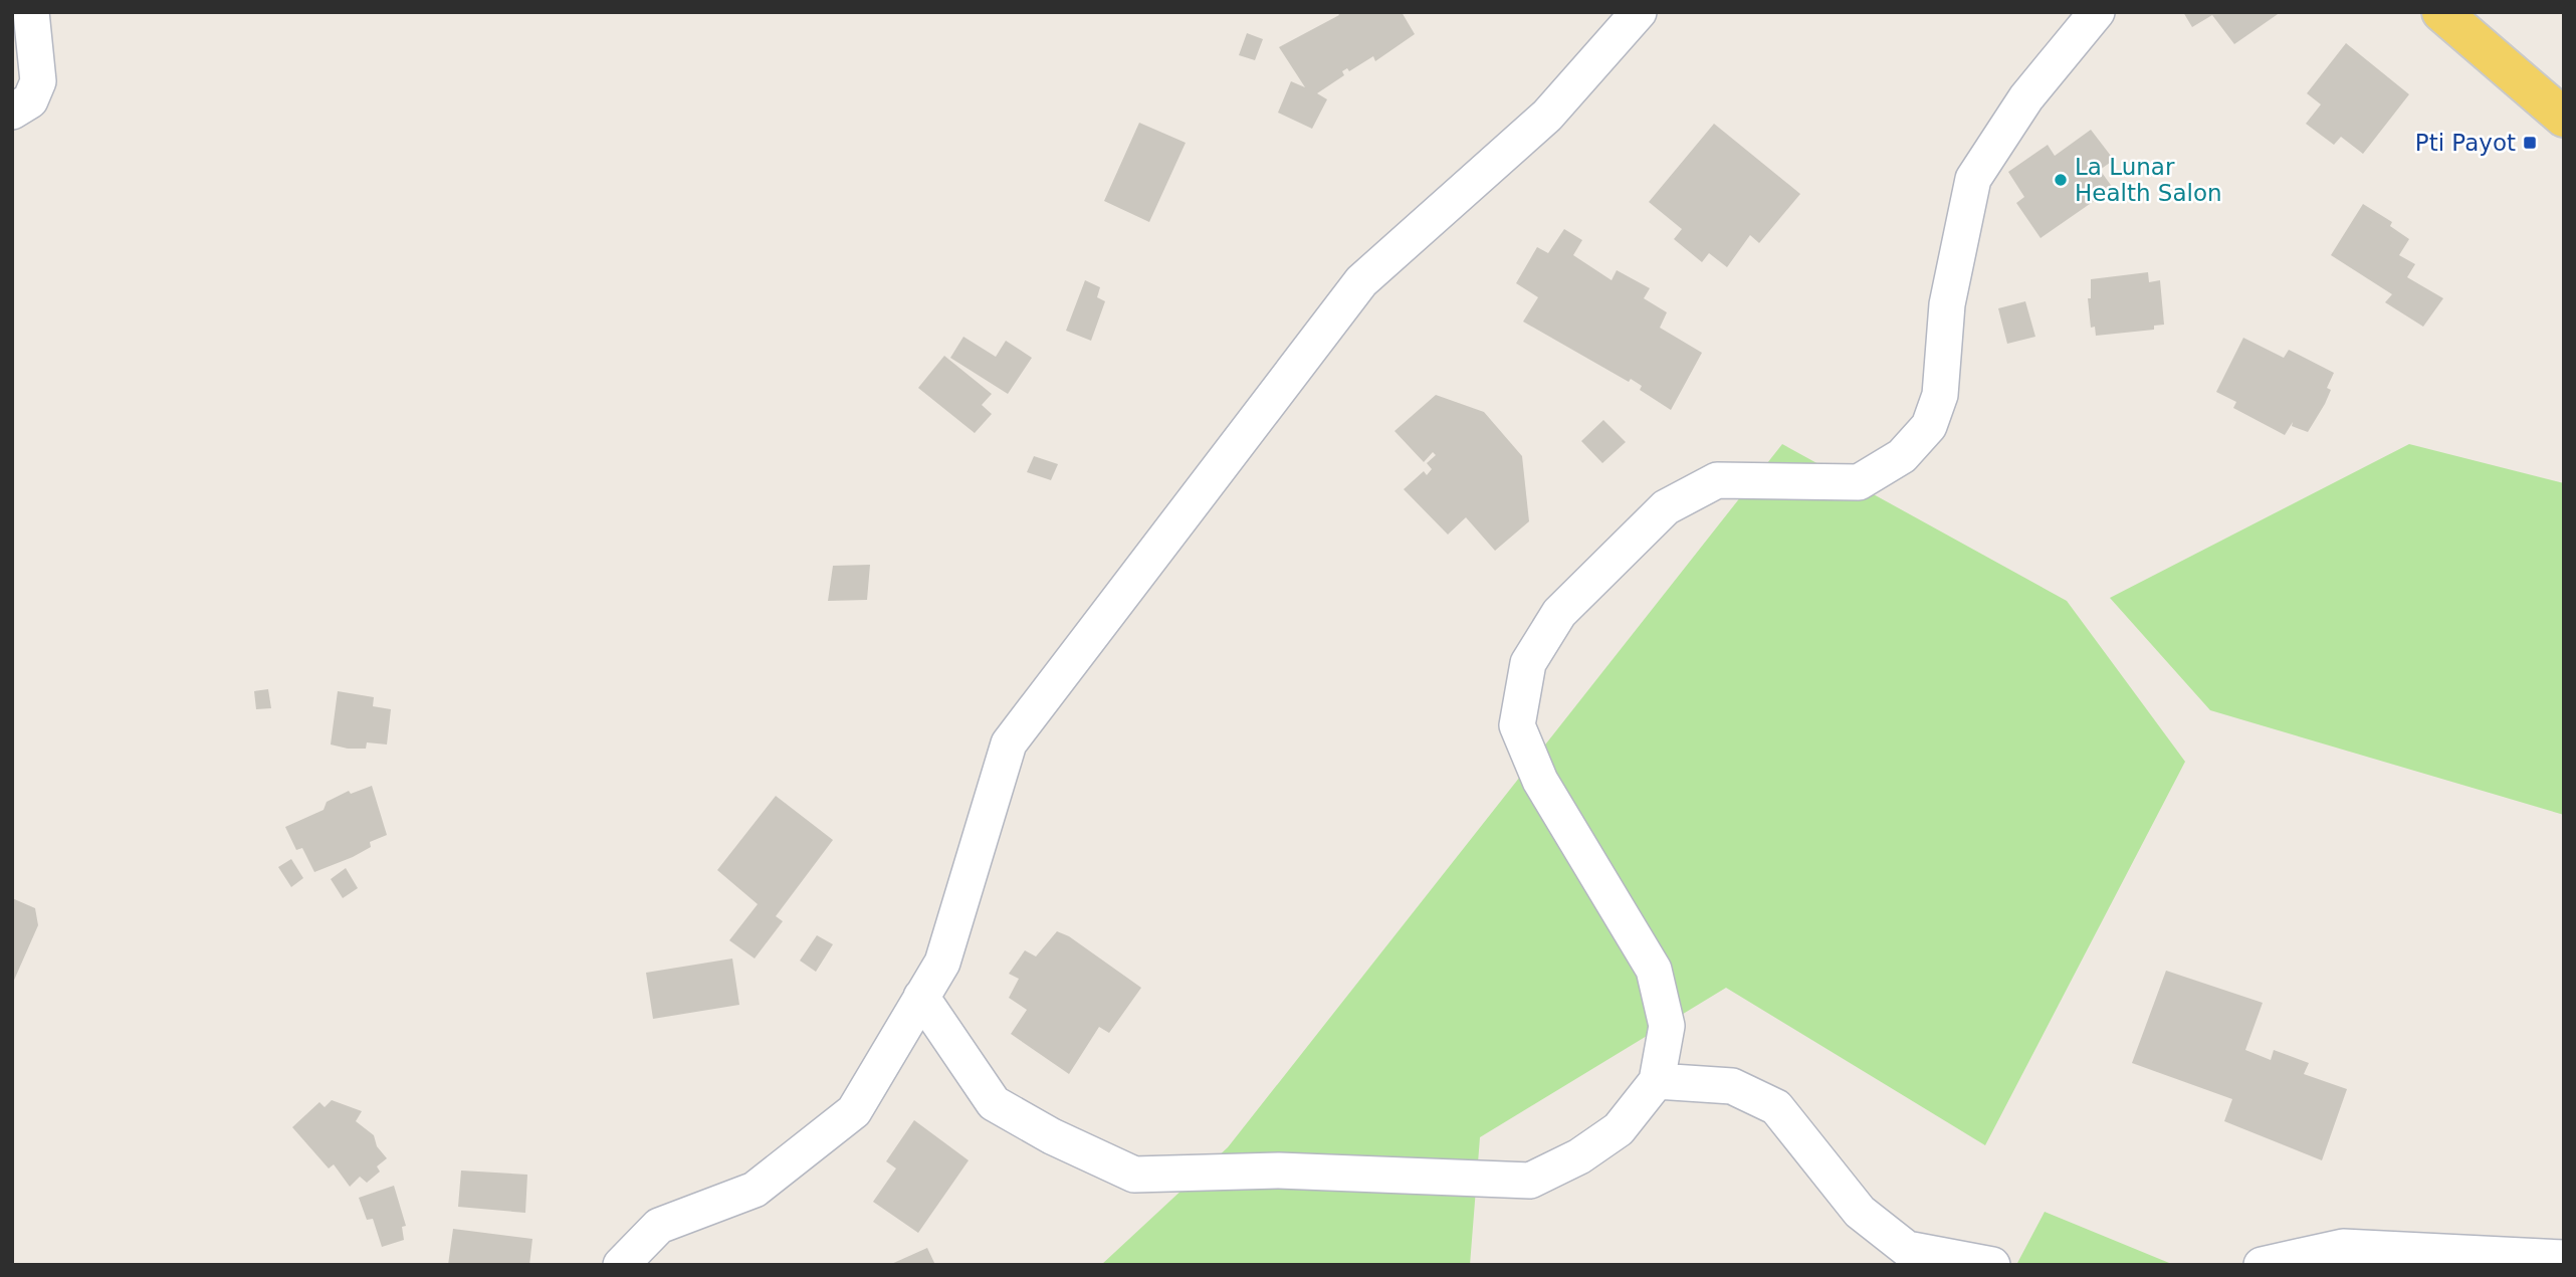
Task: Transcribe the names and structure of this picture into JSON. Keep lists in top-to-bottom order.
{
  "places": {
    "transit": ["Pti Payot"],
    "other": ["La Lunar Health Salon"]
  }
}
